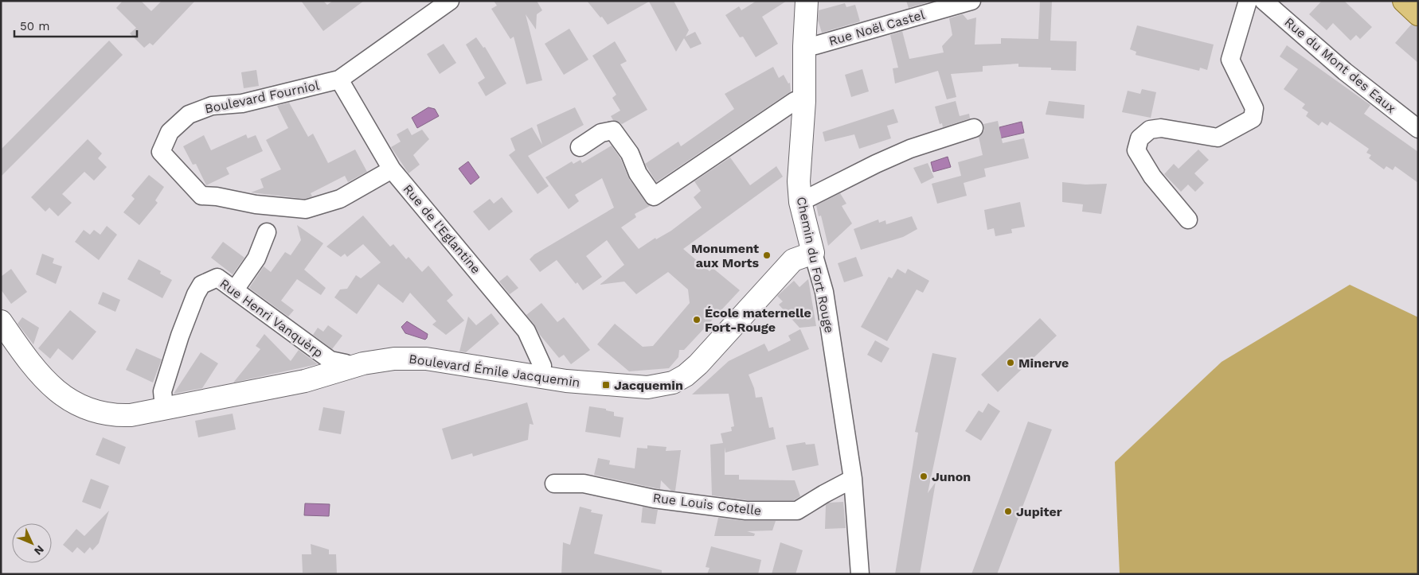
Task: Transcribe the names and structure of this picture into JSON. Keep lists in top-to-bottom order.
{
  "streets": {
    "main road": ["Chemin du Fort Rouge", "Boulevard Émile Jacquemin"],
    "street": [
      "Rue Noël Castel",
      "Rue du Mont des Eaux",
      "Boulevard Fourniol",
      "Rue de l'Eglantine",
      "Rue Henri Vanquèrp",
      "Rue Louis Cotelle"
    ]
  },
  "crossings": [
    ["Rue Noël Castel", "Chemin du Fort Rouge"],
    ["Boulevard Fourniol", "Rue de l'Eglantine"],
    ["Rue de l'Eglantine", "Boulevard Émile Jacquemin"],
    ["Chemin du Fort Rouge", "Boulevard Émile Jacquemin"],
    ["Chemin du Fort Rouge", "Rue Louis Cotelle"],
    ["Rue Henri Vanquèrp", "Boulevard Émile Jacquemin"]
  ],
  "places": {
    "other": [
      "Monument aux Morts",
      "École maternelle Fort-Rouge",
      "Minerve",
      "Junon",
      "Jupiter"
    ],
    "transit": ["Jacquemin"]
  },
  "scale_bar": "50 m",
  "north": "bottom right"
}
